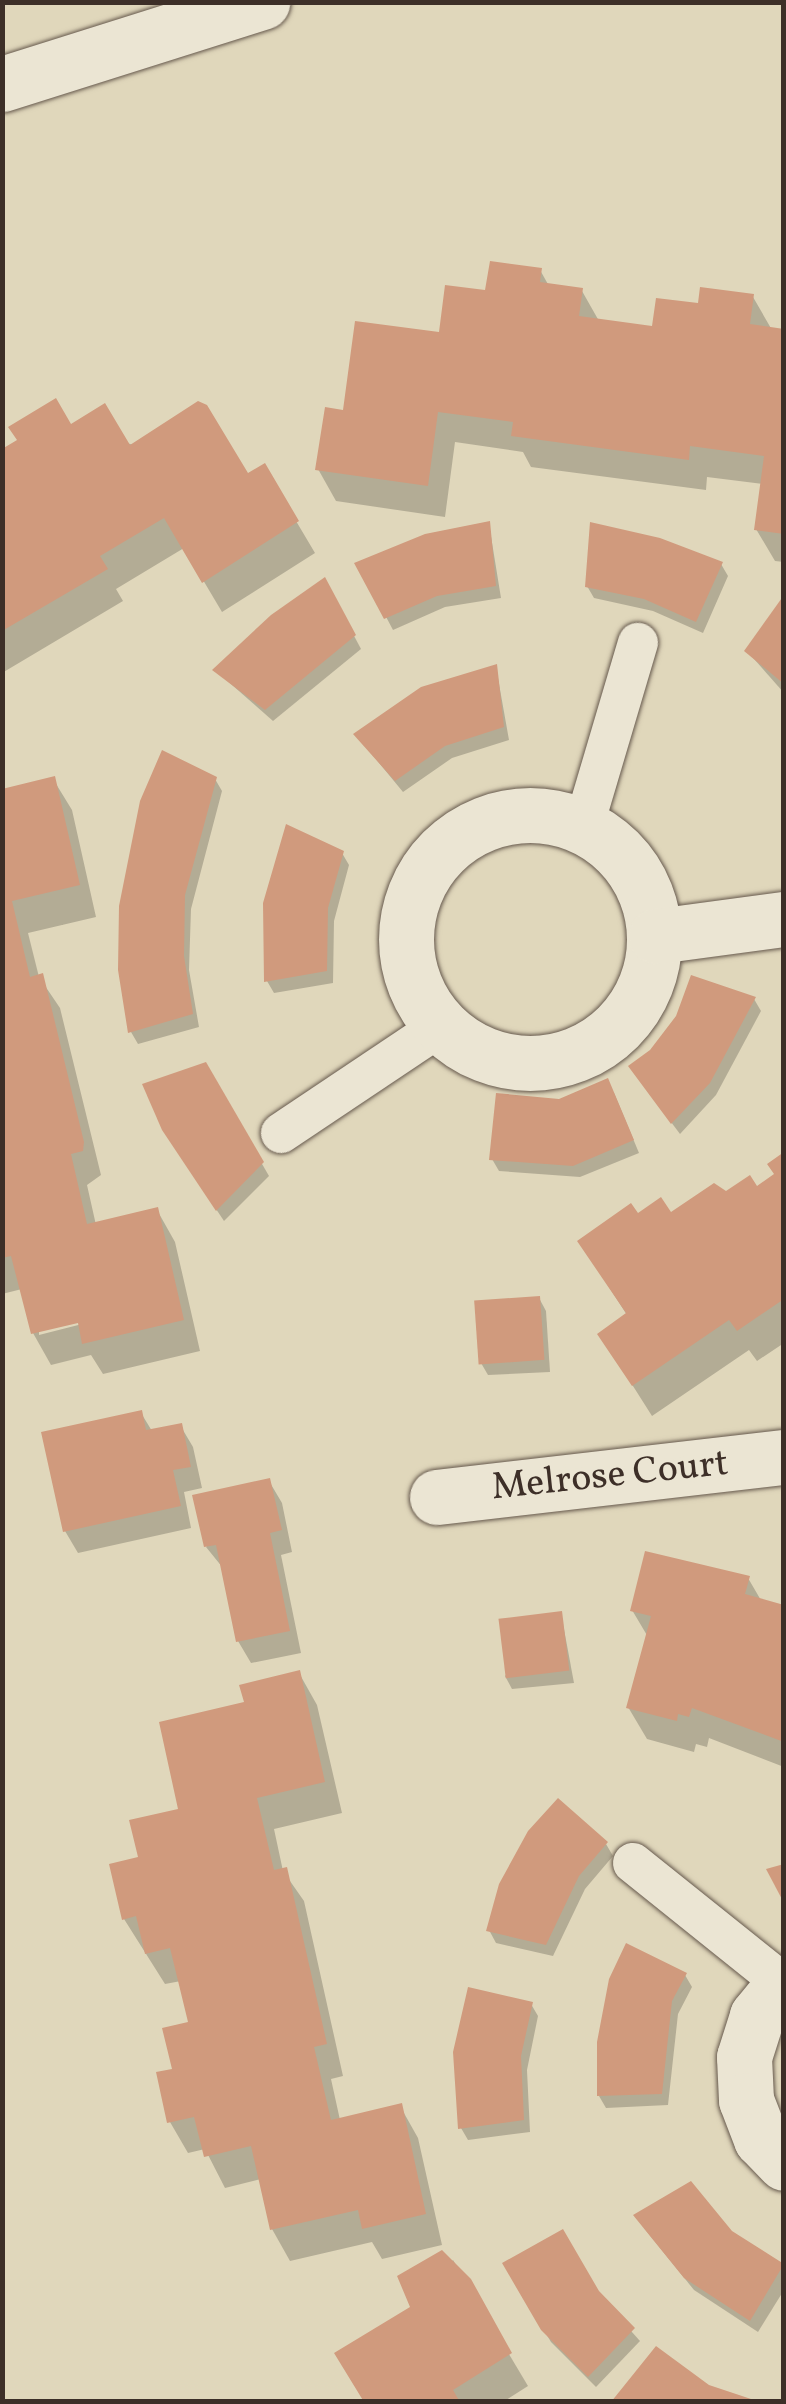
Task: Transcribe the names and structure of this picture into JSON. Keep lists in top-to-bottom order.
{
  "streets": {
    "street": ["Melrose Court"]
  }
}
